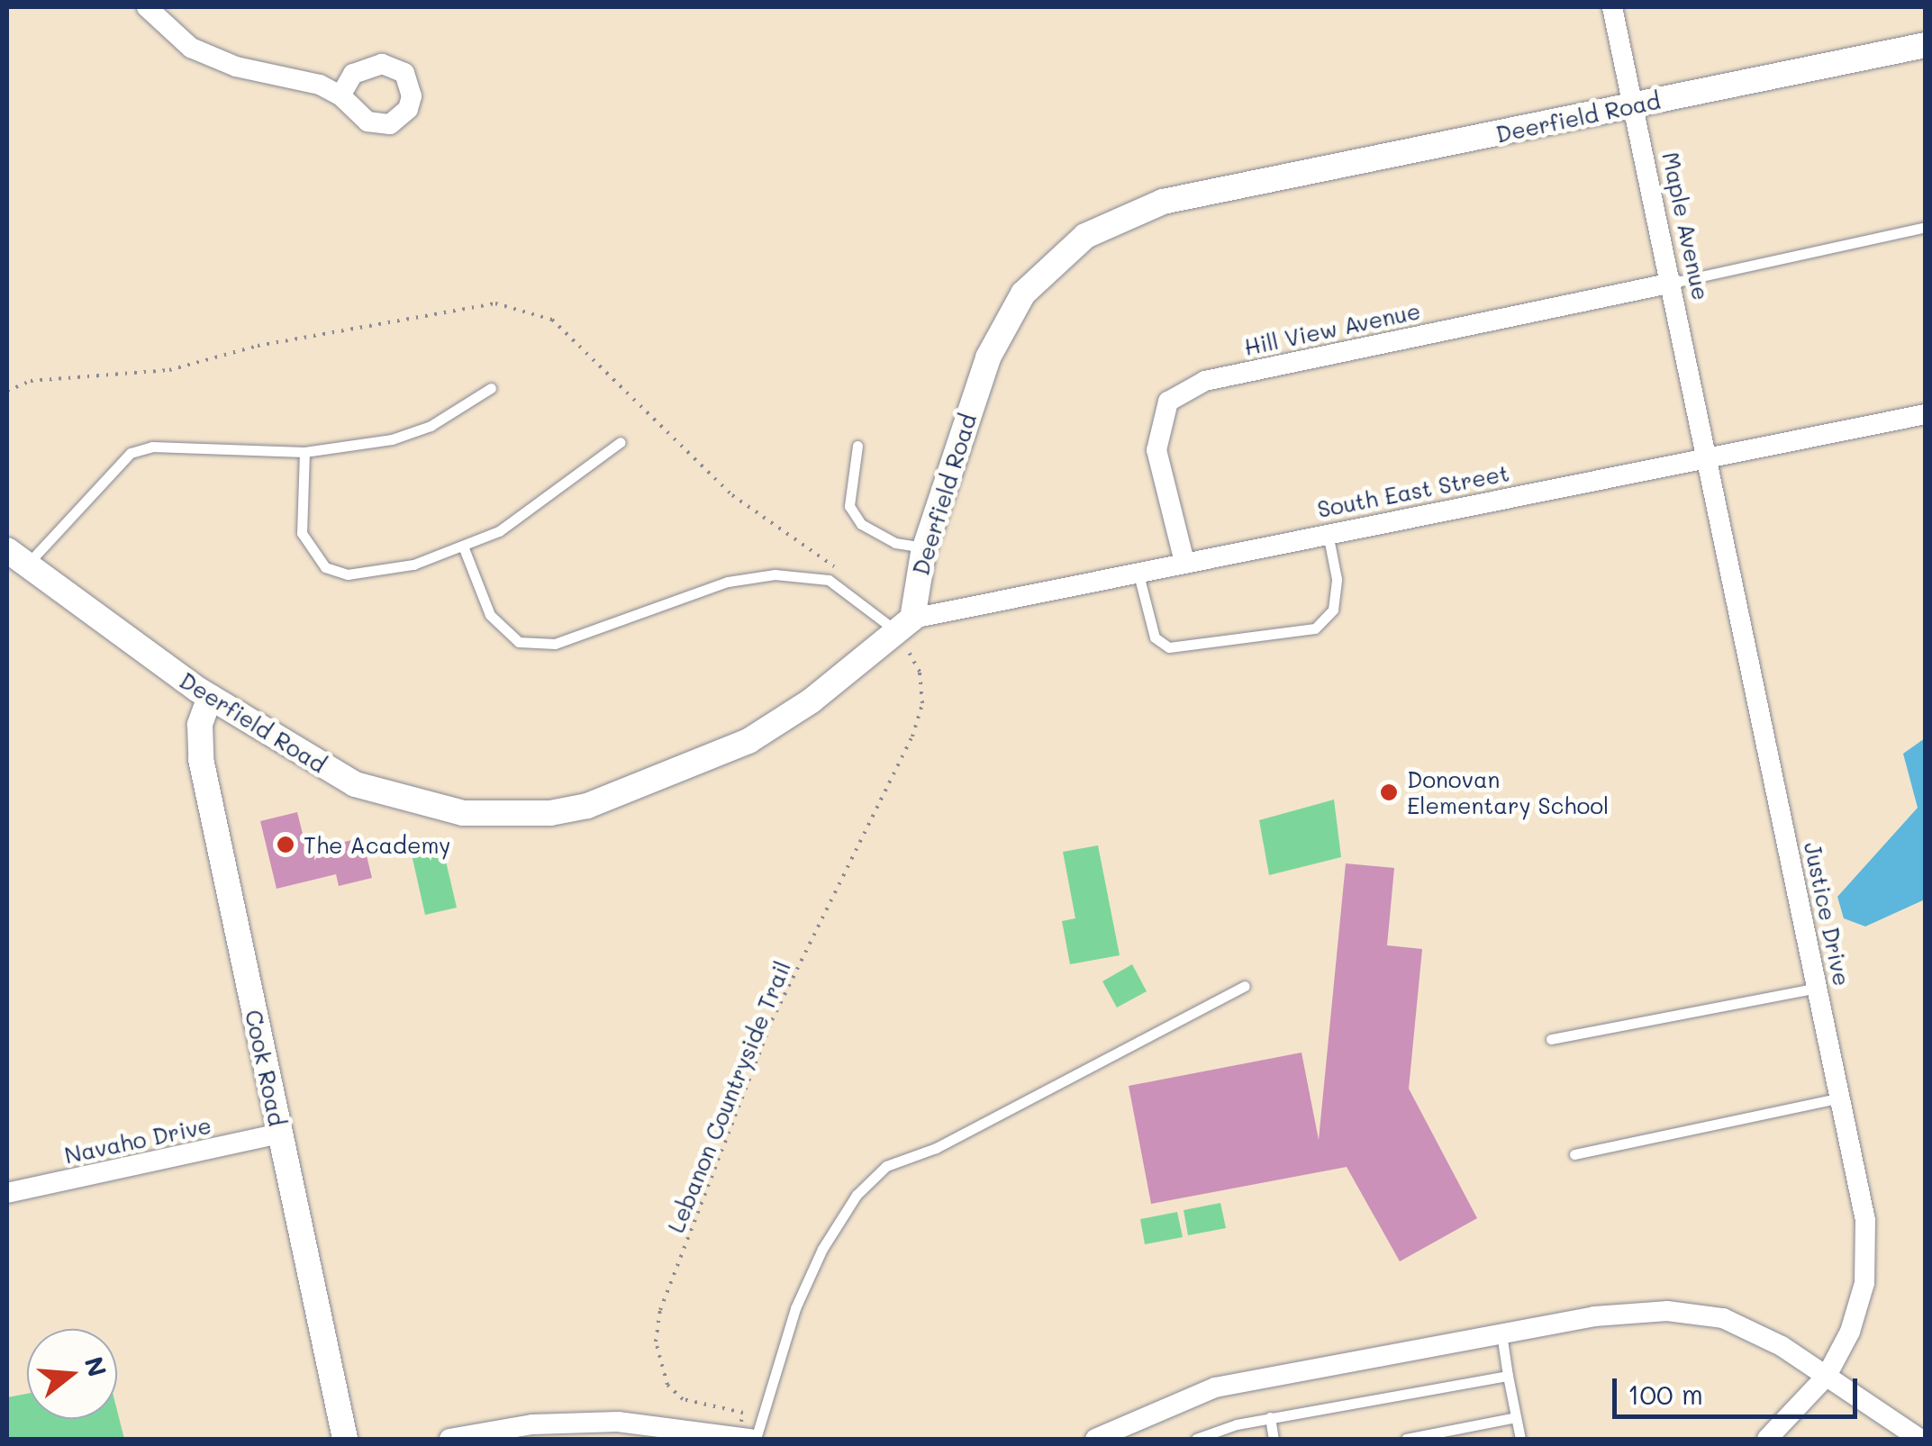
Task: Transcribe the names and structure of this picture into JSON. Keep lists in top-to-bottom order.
{
  "streets": {
    "street": [
      "Deerfield Road",
      "Maple Avenue",
      "Hill View Avenue",
      "South East Street",
      "Justice Drive",
      "Cook Road",
      "Navaho Drive"
    ],
    "path": ["Lebanon Countryside Trail"]
  },
  "crossings": [
    ["Deerfield Road", "Maple Avenue"],
    ["Deerfield Road", "South East Street"],
    ["Deerfield Road", "Cook Road"],
    ["Deerfield Road", "Lebanon Countryside Trail"],
    ["Maple Avenue", "Hill View Avenue"],
    ["Maple Avenue", "South East Street"],
    ["Maple Avenue", "Justice Drive"],
    ["Hill View Avenue", "South East Street"],
    ["South East Street", "Justice Drive"],
    ["South East Street", "Lebanon Countryside Trail"],
    ["Cook Road", "Navaho Drive"]
  ],
  "places": ["Donovan Elementary School", "The Academy"],
  "scale_bar": "100 m",
  "north": "right"
}
